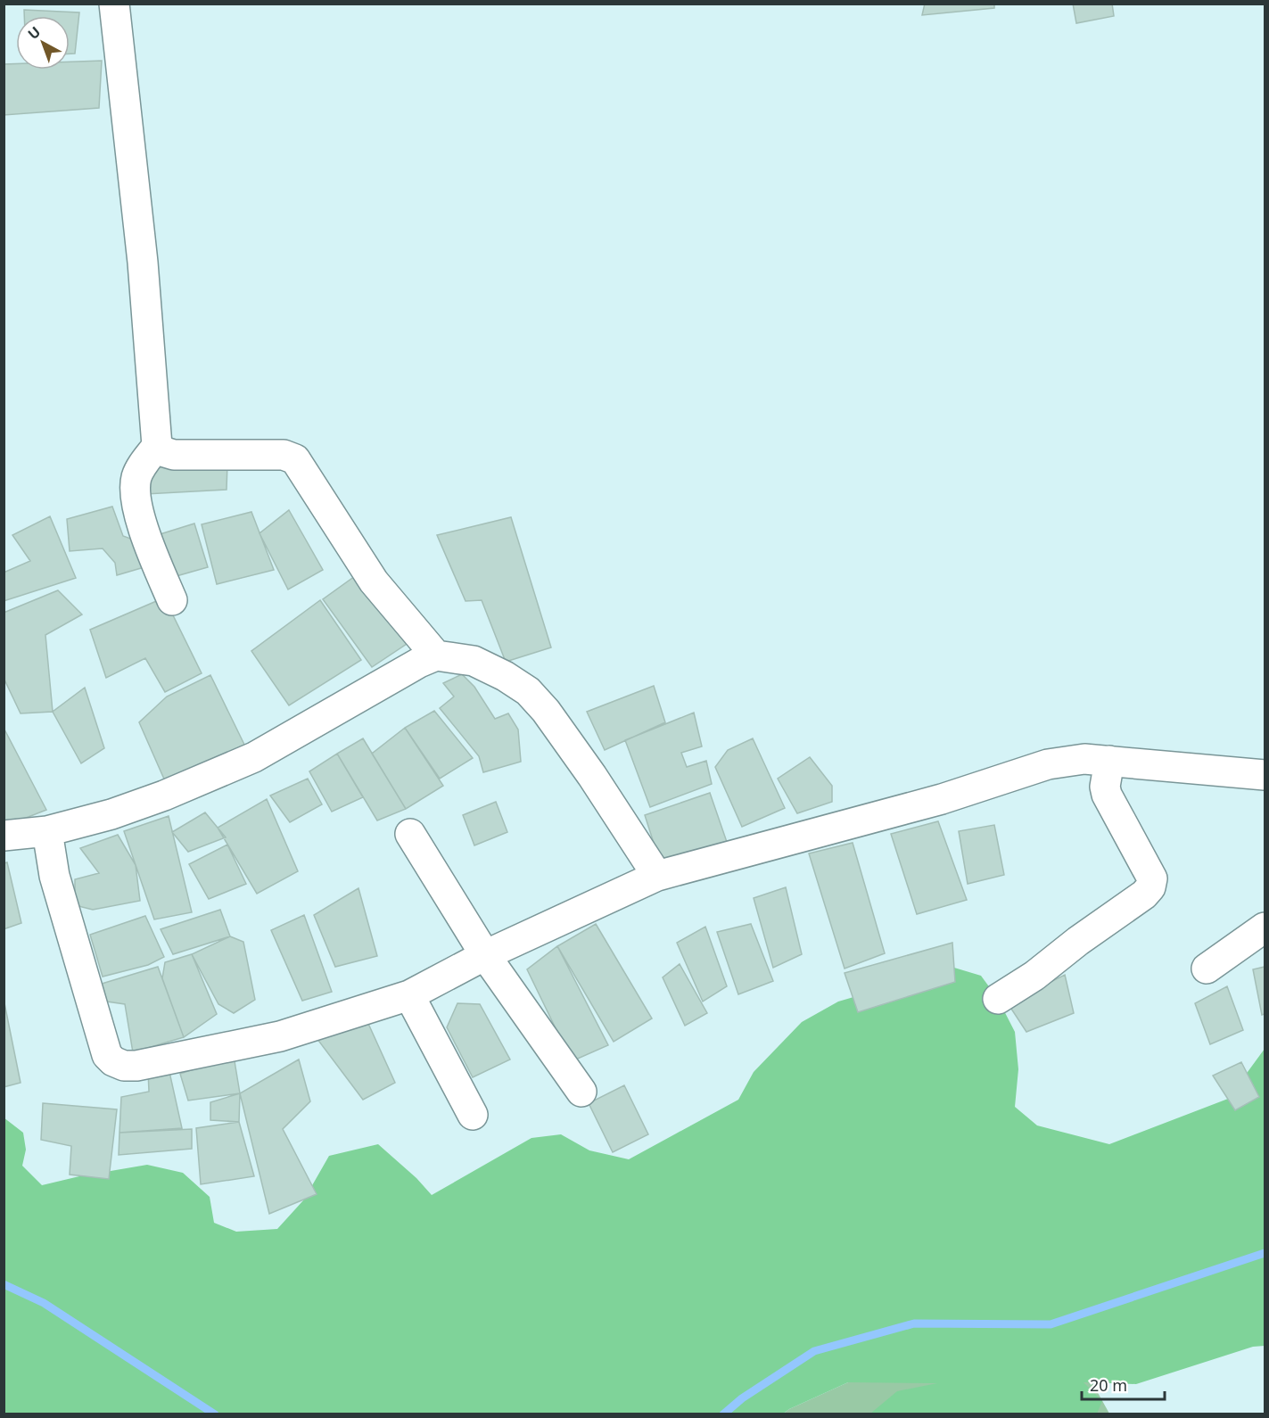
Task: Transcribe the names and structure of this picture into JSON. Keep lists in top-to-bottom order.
{
  "scale_bar": "20 m",
  "north": "top left"
}
